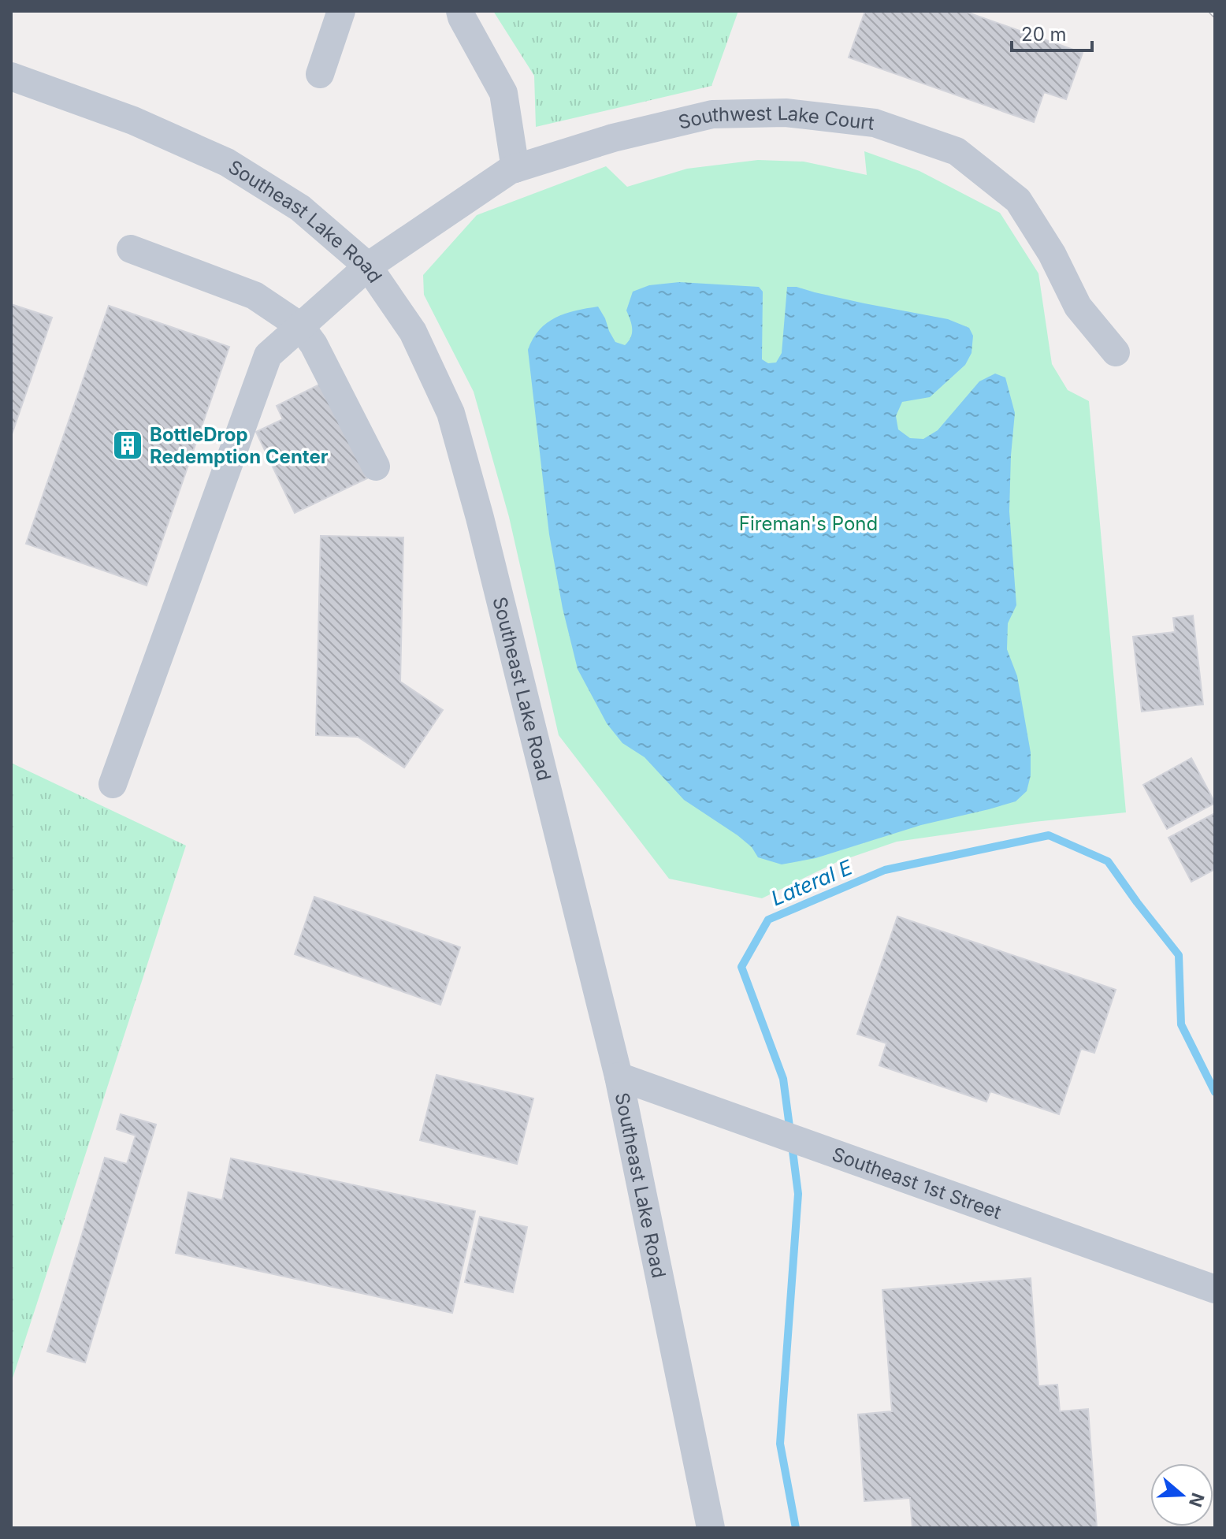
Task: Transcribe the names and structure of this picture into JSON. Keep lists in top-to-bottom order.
{
  "streets": {
    "street": ["Southwest Lake Court", "Southeast Lake Road", "Southeast 1st Street"]
  },
  "crossings": [
    ["Southwest Lake Court", "Southeast Lake Road"],
    ["Southeast Lake Road", "Southeast 1st Street"]
  ],
  "water": ["Lateral E"],
  "parks": ["Fireman's Pond"],
  "places": {
    "building": ["BottleDrop Redemption Center"]
  },
  "scale_bar": "20 m",
  "north": "right"
}
